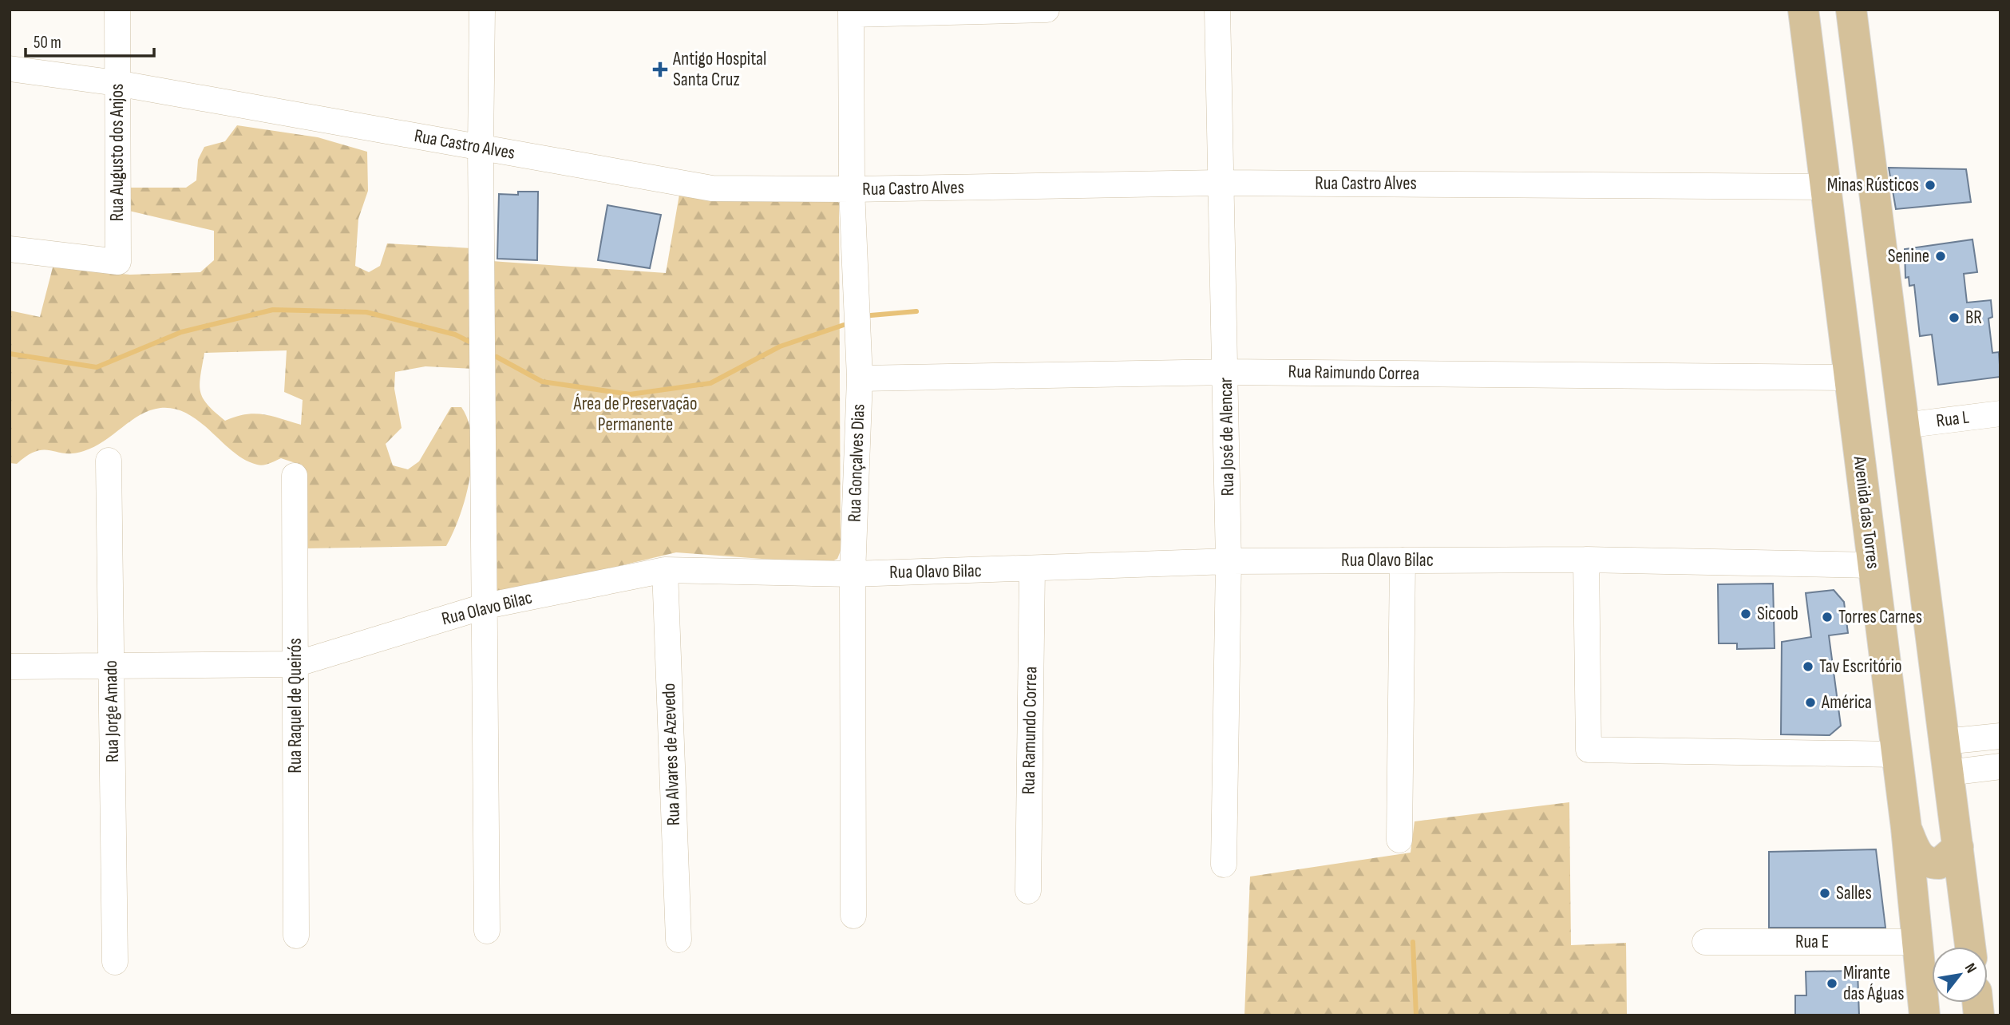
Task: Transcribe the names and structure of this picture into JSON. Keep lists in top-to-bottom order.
{
  "streets": {
    "main road": ["Avenida das Torres"],
    "street": [
      "Rua Castro Alves",
      "Rua Augusto dos Anjos",
      "Rua Raimundo Correa",
      "Rua L",
      "Rua José de Alencar",
      "Rua Gonçalves Dias",
      "Rua Olavo Bilac",
      "Rua Raquel de Queirós",
      "Rua Jorge Amado",
      "Rua Ramundo Correa",
      "Rua Alvares de Azevedo",
      "Rua E"
    ]
  },
  "crossings": [
    ["Rua Castro Alves", "Rua Augusto dos Anjos"],
    ["Rua Castro Alves", "Rua José de Alencar"],
    ["Rua Castro Alves", "Rua Gonçalves Dias"],
    ["Rua Castro Alves", "Avenida das Torres"],
    ["Rua Raimundo Correa", "Rua José de Alencar"],
    ["Rua Raimundo Correa", "Rua Gonçalves Dias"],
    ["Rua Raimundo Correa", "Avenida das Torres"],
    ["Rua José de Alencar", "Rua Olavo Bilac"],
    ["Rua Gonçalves Dias", "Rua Olavo Bilac"],
    ["Avenida das Torres", "Rua Olavo Bilac"],
    ["Avenida das Torres", "Rua E"],
    ["Rua Olavo Bilac", "Rua Raquel de Queirós"],
    ["Rua Olavo Bilac", "Rua Jorge Amado"],
    ["Rua Olavo Bilac", "Rua Ramundo Correa"],
    ["Rua Olavo Bilac", "Rua Alvares de Azevedo"]
  ],
  "parks": ["Área de Preservação Permanente"],
  "places": {
    "health": ["Antigo Hospital Santa Cruz"],
    "other": [
      "Minas Rústicos",
      "Senine",
      "BR",
      "Sicoob",
      "Torres Carnes",
      "Tav Escritório",
      "América",
      "Salles",
      "Mirante das Águas"
    ]
  },
  "scale_bar": "50 m",
  "north": "top right"
}
